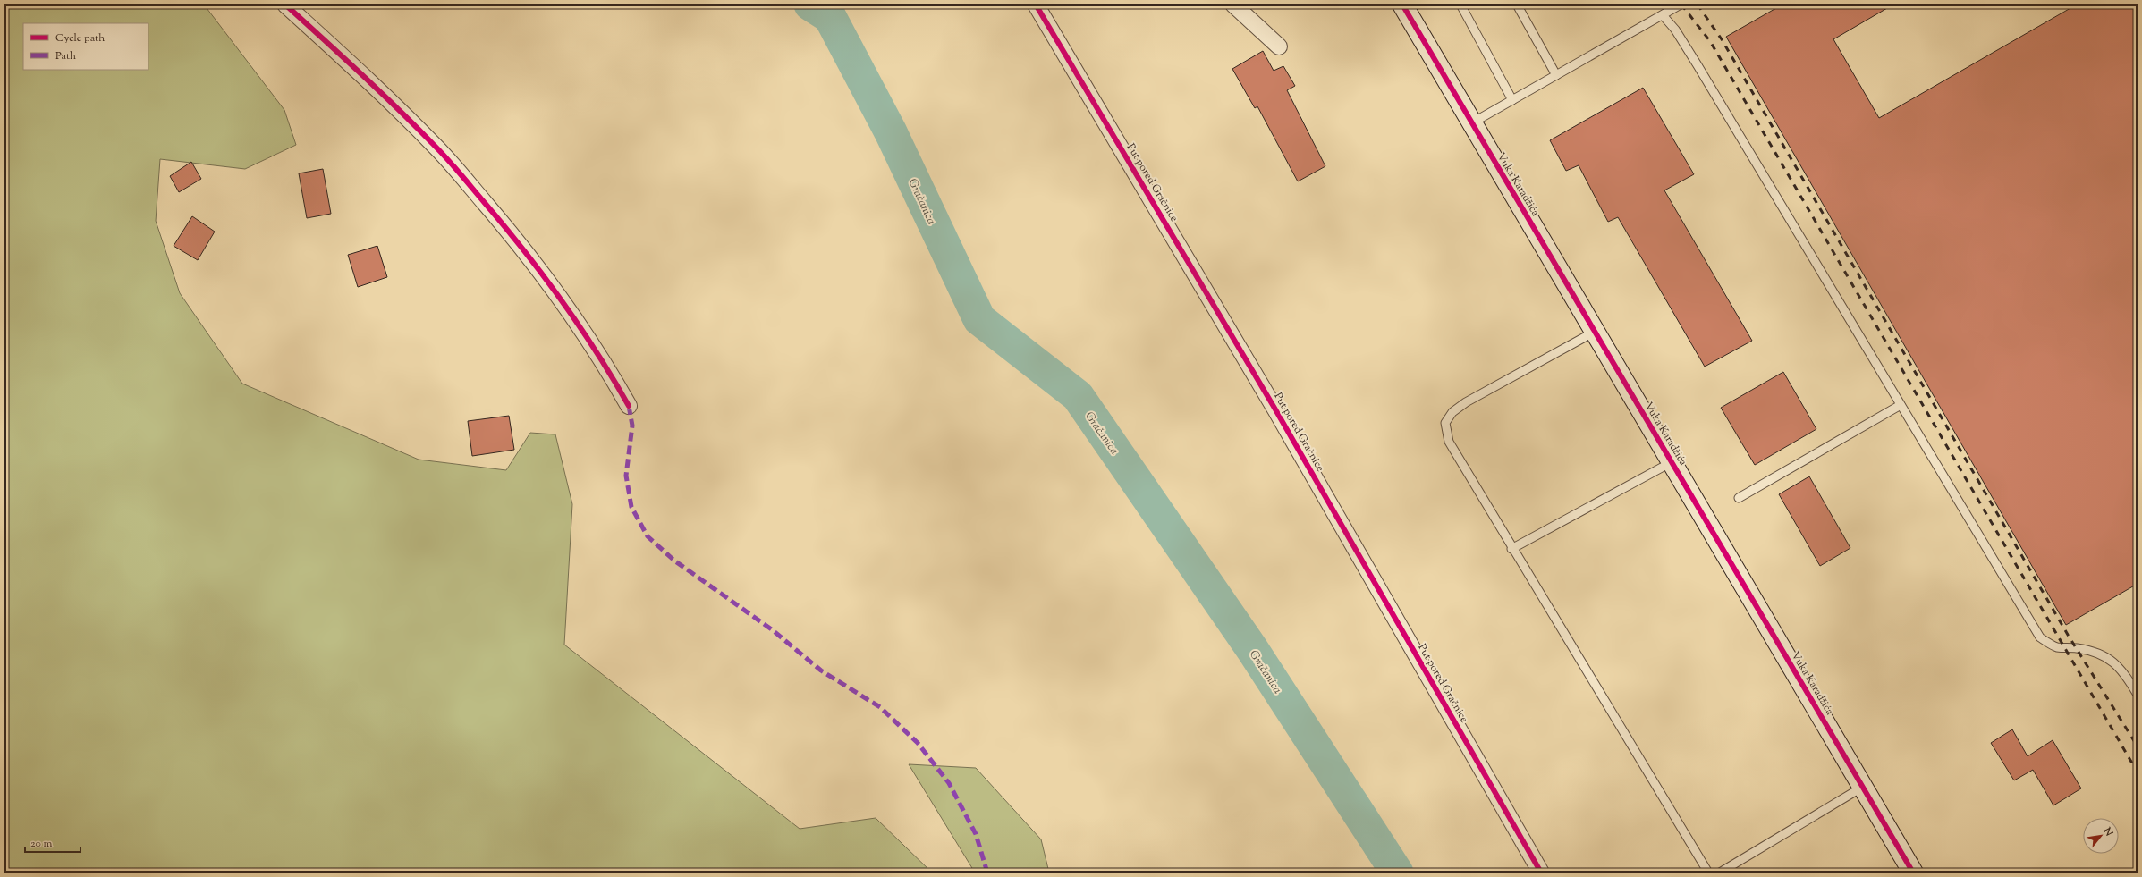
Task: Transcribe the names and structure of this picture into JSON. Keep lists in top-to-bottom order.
{
  "streets": {
    "street": ["Put pored Gračnice", "Vuka Karadžića"]
  },
  "water": ["Gračanica"],
  "legend": ["Cycle path", "Path"],
  "scale_bar": "20 m",
  "north": "top right"
}
